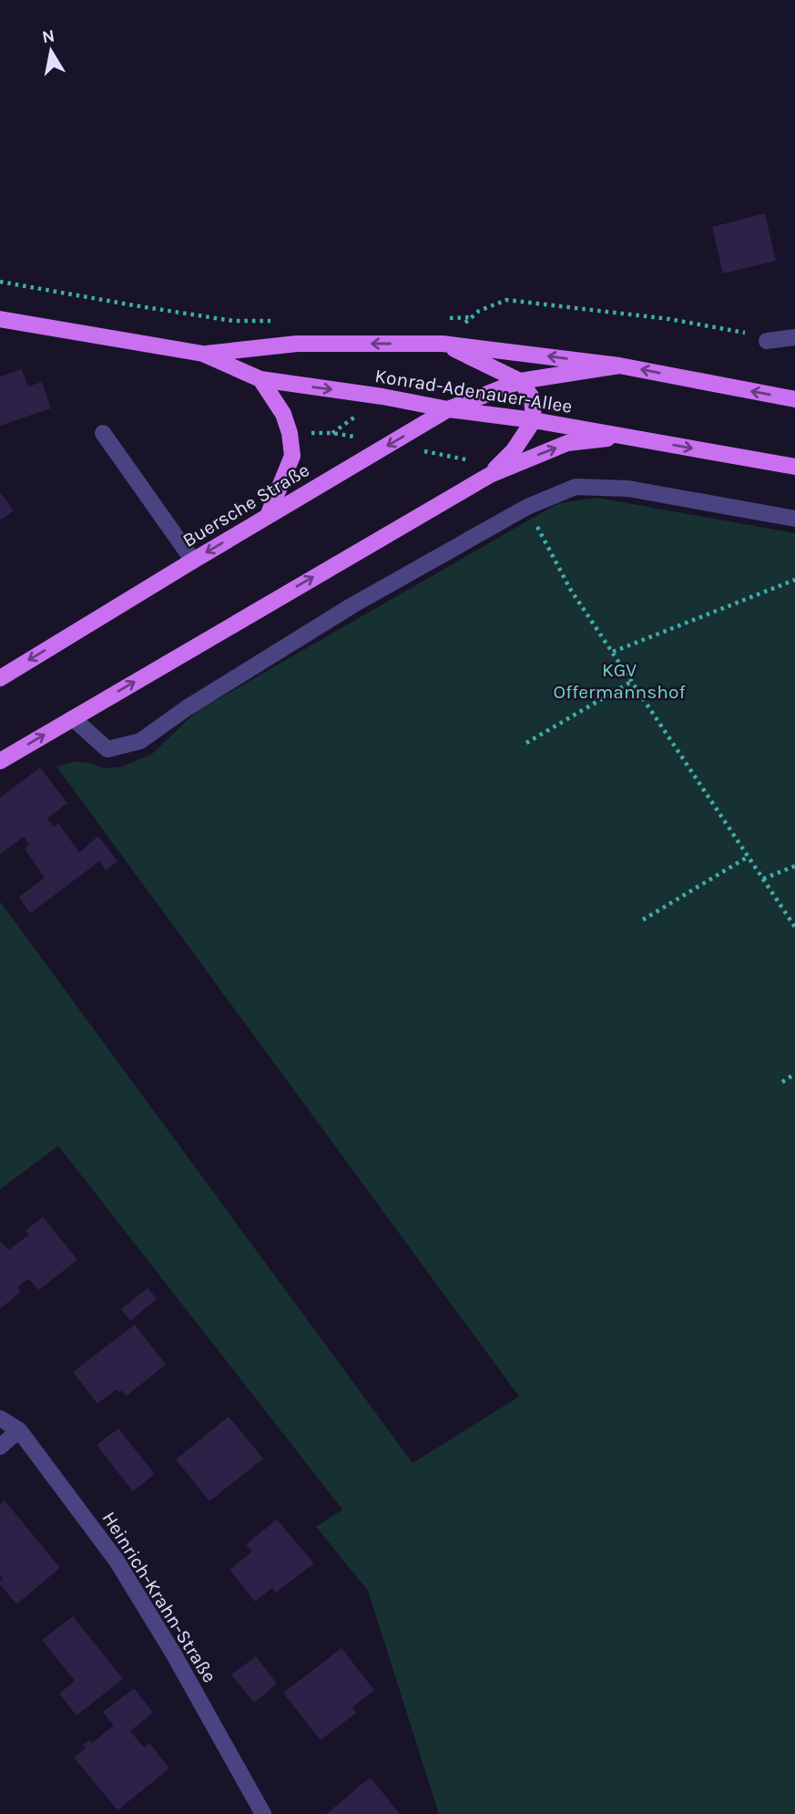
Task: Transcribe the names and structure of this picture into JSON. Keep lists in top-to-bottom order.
{
  "streets": {
    "main road": ["Konrad-Adenauer-Allee", "Buersche Straße"],
    "street": ["Heinrich-Krahn-Straße"]
  },
  "crossings": [
    ["Konrad-Adenauer-Allee", "Buersche Straße"]
  ],
  "parks": ["KGV Offermannshof"],
  "north": "top"
}
